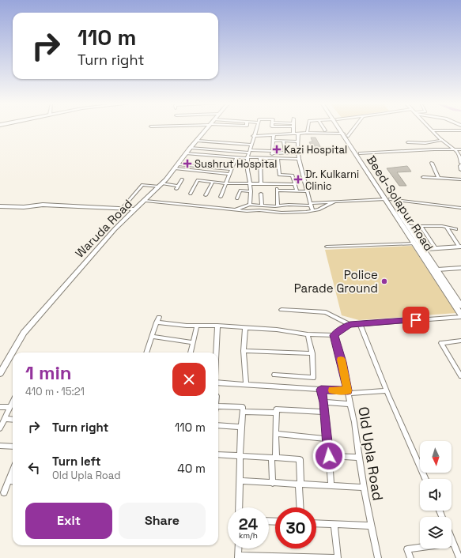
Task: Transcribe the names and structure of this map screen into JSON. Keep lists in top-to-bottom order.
{
  "streets": {
    "main road": ["Beed-Solapur Road", "Waruda Road"],
    "street": ["Old Upla Road"]
  },
  "places": {
    "health": ["Kazi Hospital", "Sushrut Hospital", "Dr. Kulkarni Clinic"],
    "other": ["Police Parade Ground"]
  },
  "north": "bottom",
  "page": {
    "turn": ["110 m", "Turn right"],
    "heading": ["1 min", "410 m · 15:21"],
    "list": [
      {
        "name": "Turn right",
        "value": "110 m"
      },
      {
        "name": "Turn left",
        "note": "Old Upla Road",
        "value": "40 m"
      }
    ],
    "buttons": ["Exit", "Share"],
    "speed": "24 km/h",
    "limit": "30"
  }
}
